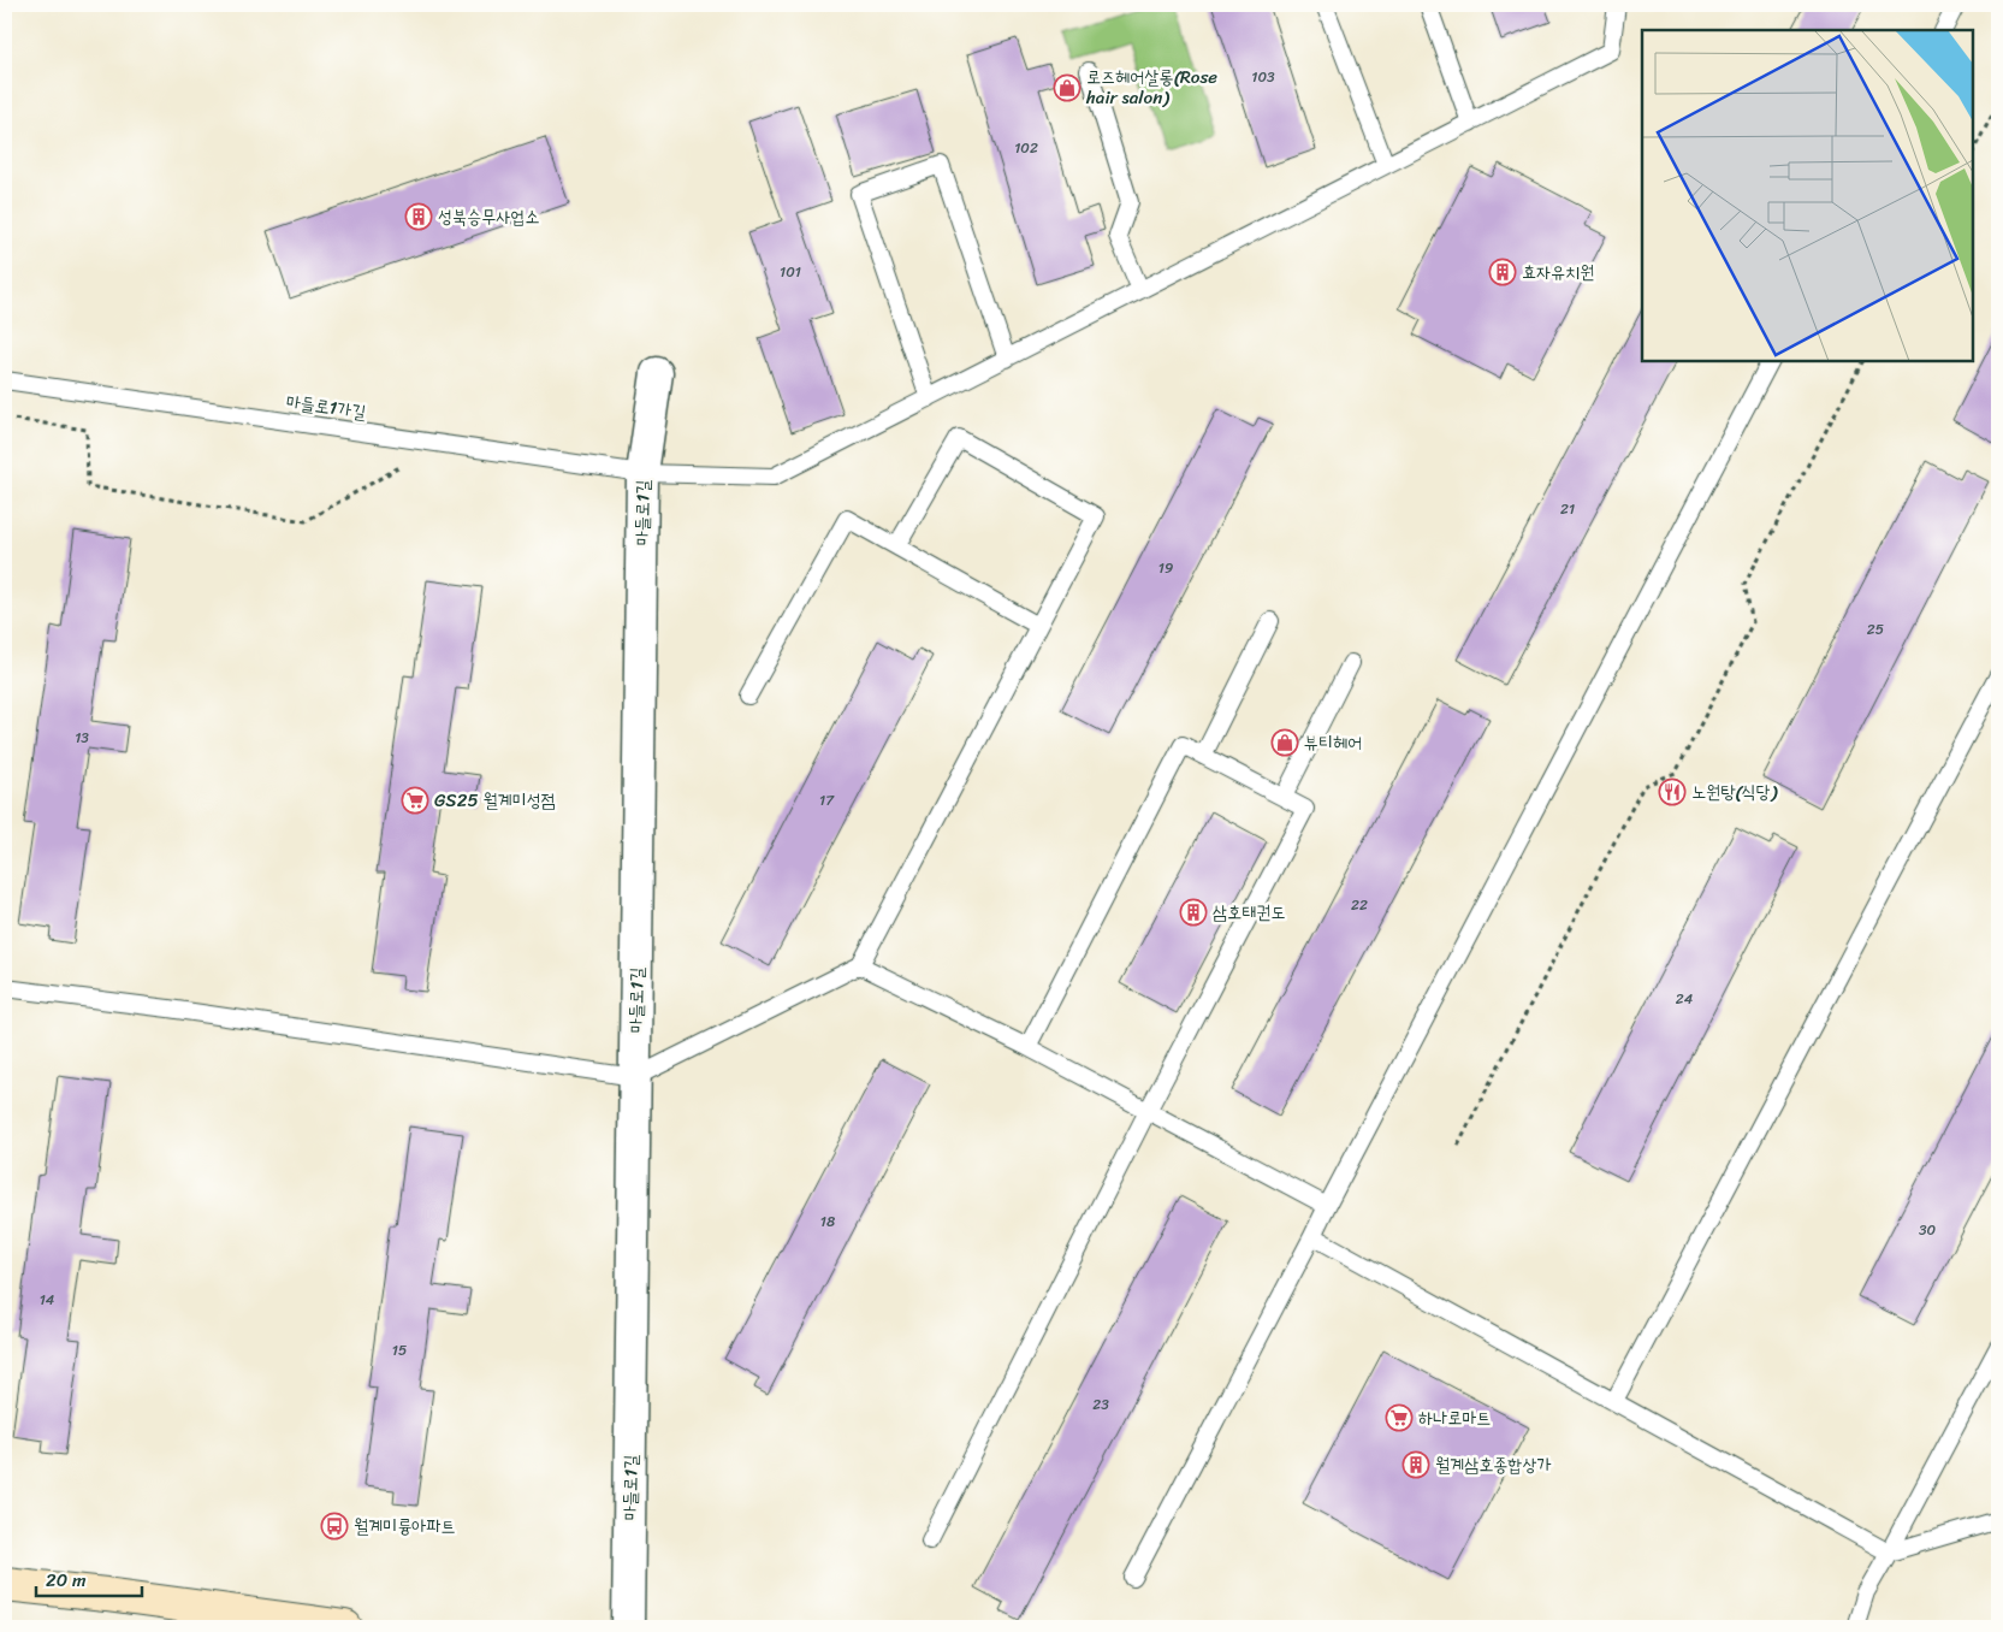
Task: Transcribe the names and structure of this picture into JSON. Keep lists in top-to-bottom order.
{
  "streets": {
    "street": ["마들로1길"],
    "lane": ["마들로1가길"]
  },
  "crossings": [
    ["마들로1가길", "마들로1길"]
  ],
  "places": {
    "shop": ["로즈헤어살롱(Rose hair salon)", "뷰티헤어"],
    "building": [
      "성북승무사업소",
      "효자유치원",
      "삼호태권도",
      "월계삼호종합상가"
    ],
    "restaurant": ["노원탕(식당)"],
    "supermarket": ["GS25 월계미성점", "하나로마트"],
    "bus stop": ["월계미륭아파트"]
  },
  "house_numbers": [
    "103",
    "102",
    "101",
    "21",
    "19",
    "25",
    "13",
    "17",
    "22",
    "24",
    "18",
    "30",
    "14",
    "15",
    "23"
  ],
  "scale_bar": "20 m"
}
